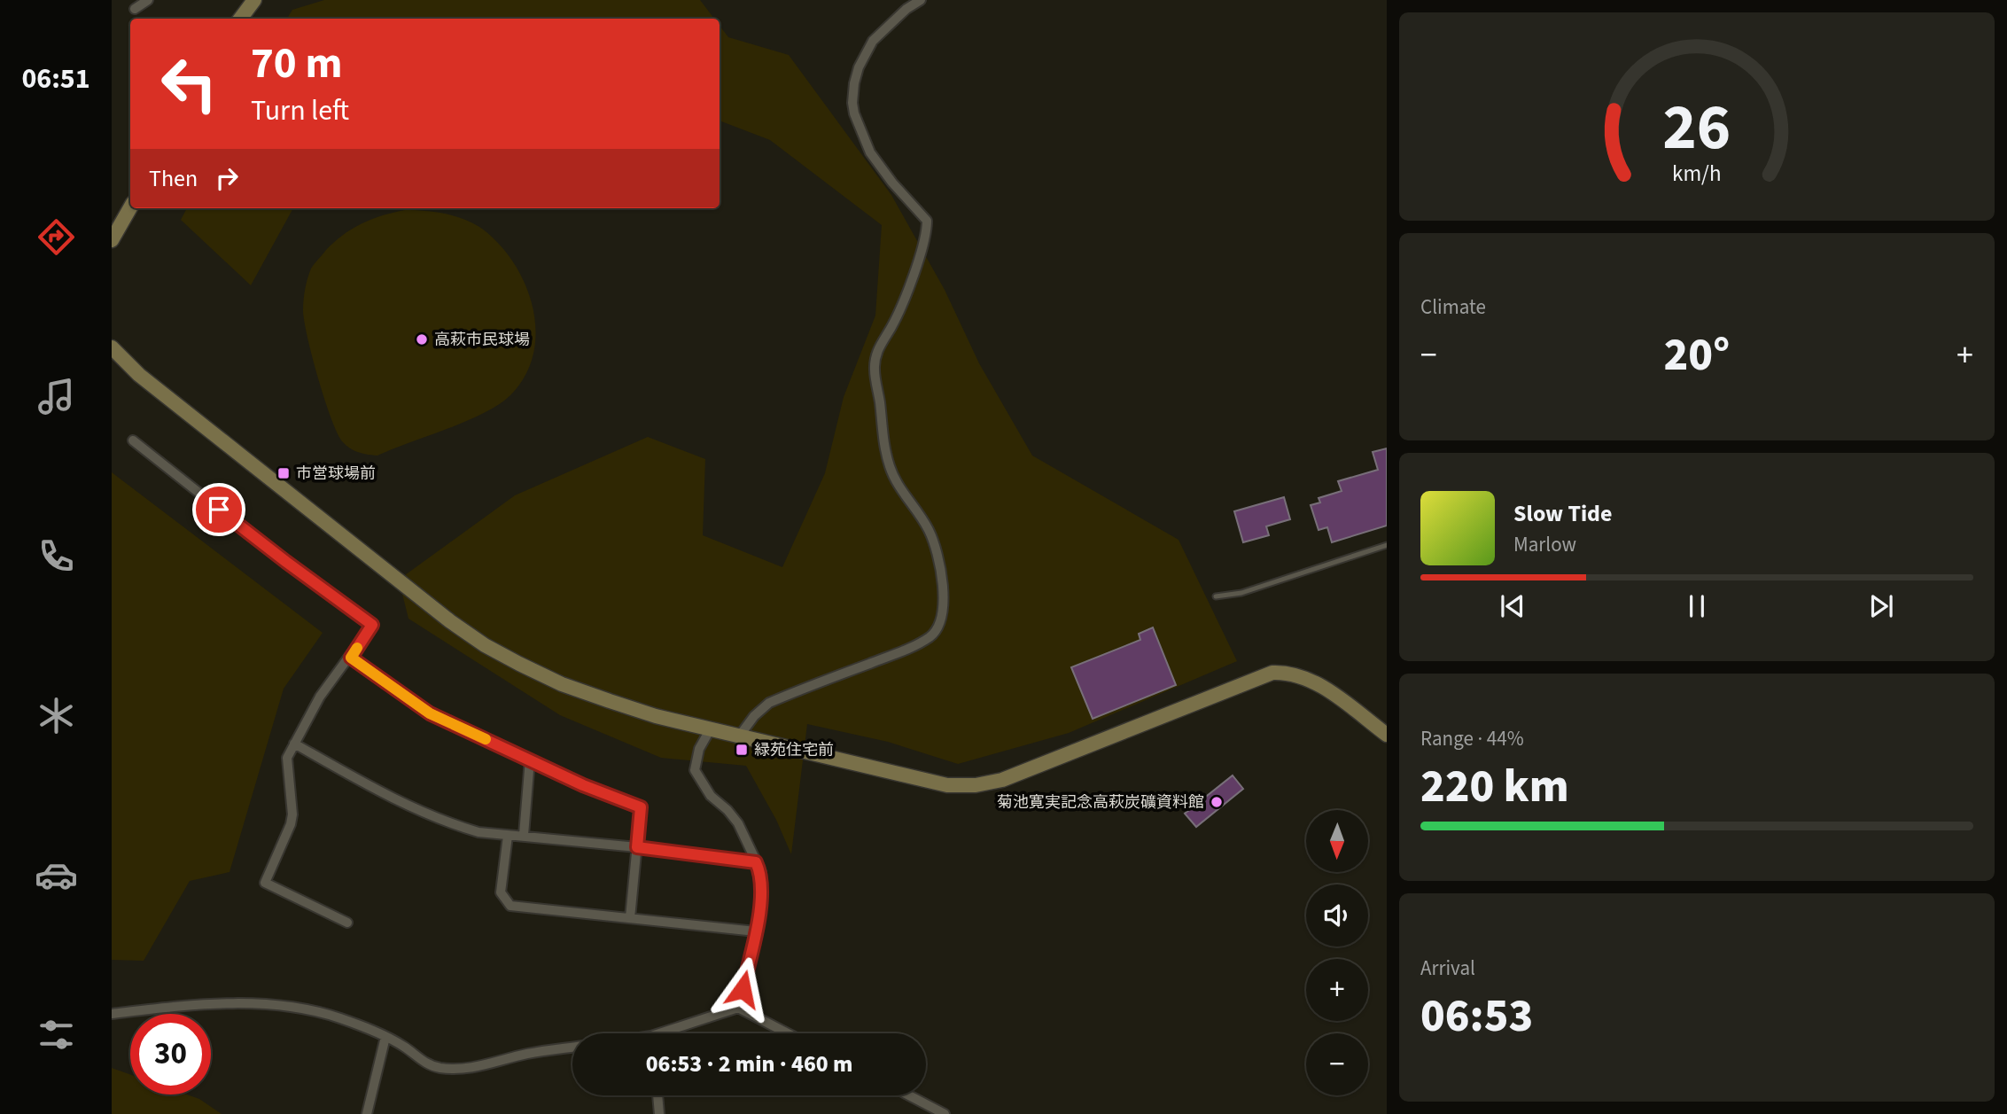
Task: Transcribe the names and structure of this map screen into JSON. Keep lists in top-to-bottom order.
{
  "places": {
    "other": ["高萩市民球場", "菊池寛実記念高萩炭礦資料館"],
    "transit": ["市営球場前", "緑苑住宅前"]
  },
  "north": "bottom",
  "page": {
    "tabs": "06:51",
    "turn": ["70 m", "Turn left"],
    "then": "Then",
    "tile": [
      "Climate",
      ["Range · 44%", "220 km"],
      ["Arrival", "06:53"]
    ],
    "heat": ["−", "20°", "+"],
    "song": ["Slow Tide", "Marlow"],
    "map_buttons": ["+", "−"],
    "limit": "30",
    "trip": "06:53 · 2 min · 460 m",
    "gauge": ["26", "km/h"]
  }
}
